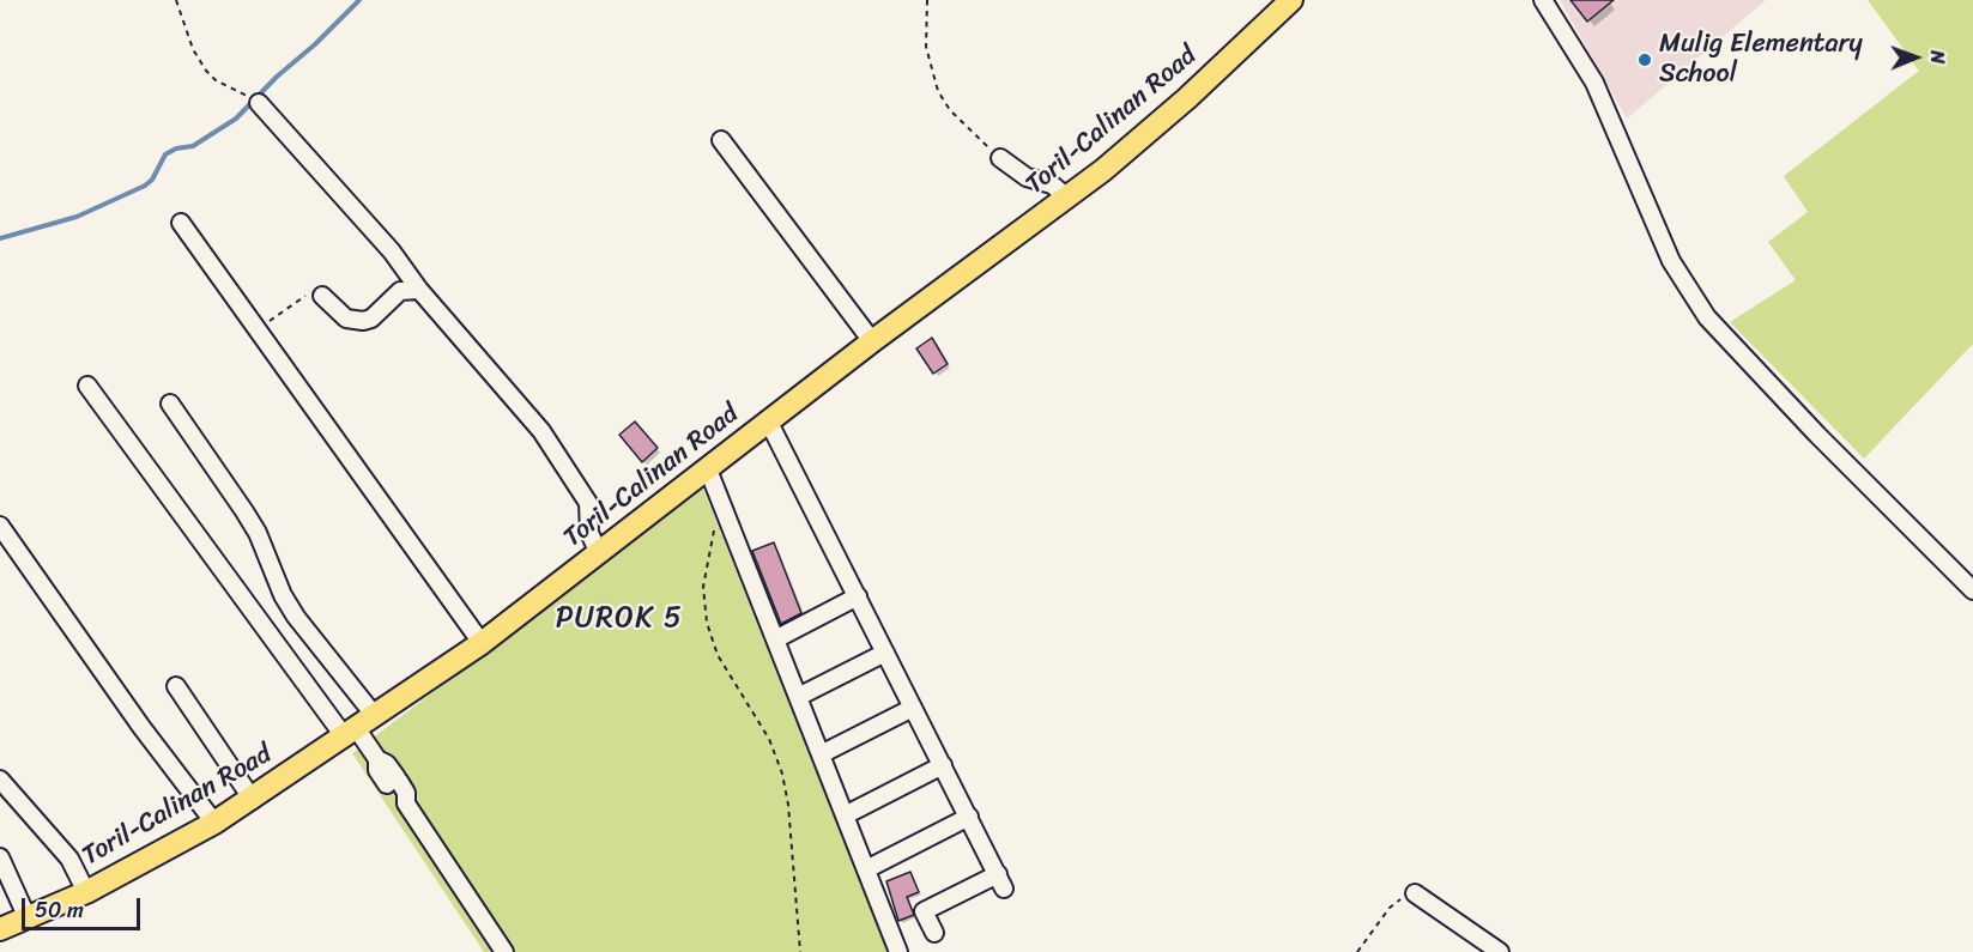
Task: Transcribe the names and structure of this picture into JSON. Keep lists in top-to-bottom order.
{
  "streets": {
    "main road": ["Toril-Calinan Road"]
  },
  "districts": ["PUROK 5"],
  "places": ["Mulig Elementary School"],
  "scale_bar": "50 m",
  "north": "right"
}
